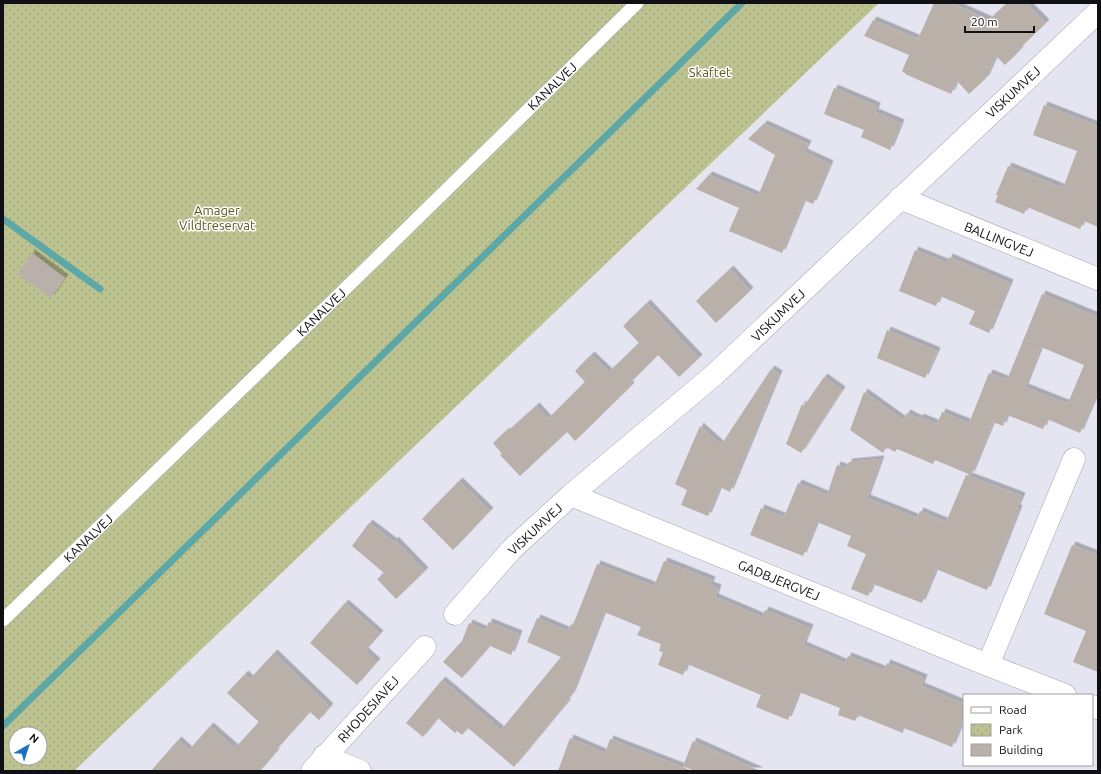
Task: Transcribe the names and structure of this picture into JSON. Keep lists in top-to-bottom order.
{
  "streets": {
    "street": [
      "VISKUMVEJ",
      "BALLINGVEJ",
      "GADBJERGVEJ",
      "RHODESIAVEJ"
    ],
    "lane": ["KANALVEJ"]
  },
  "crossings": [
    ["VISKUMVEJ", "BALLINGVEJ"],
    ["VISKUMVEJ", "GADBJERGVEJ"]
  ],
  "parks": ["Skaftet", "Amager Vildtreservat"],
  "legend": ["Road", "Park", "Building"],
  "scale_bar": "20 m",
  "north": "top right"
}
